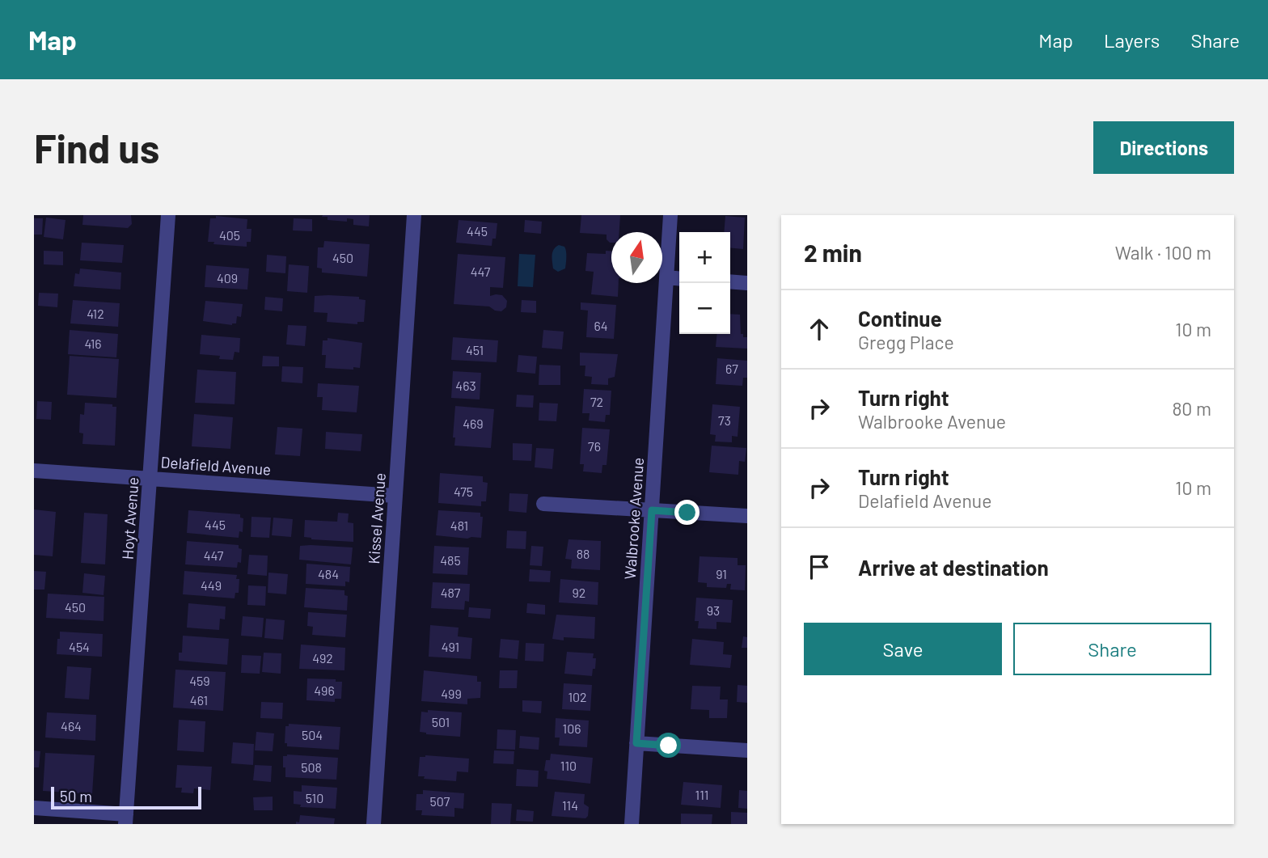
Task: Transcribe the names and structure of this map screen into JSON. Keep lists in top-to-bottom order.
{
  "streets": {
    "street": [
      "Delafield Avenue",
      "Hoyt Avenue",
      "Kissel Avenue",
      "Walbrooke Avenue"
    ]
  },
  "crossings": [
    ["Delafield Avenue", "Hoyt Avenue"],
    ["Delafield Avenue", "Kissel Avenue"]
  ],
  "house_numbers": [
    "445",
    "405",
    "450",
    "447",
    "409",
    "412",
    "64",
    "416",
    "451",
    "67",
    "463",
    "72",
    "73",
    "469",
    "76",
    "475",
    "445",
    "481",
    "88",
    "447",
    "485",
    "484",
    "91",
    "449",
    "487",
    "92",
    "450",
    "93",
    "454",
    "491",
    "492",
    "459",
    "496",
    "499",
    "102",
    "461",
    "501",
    "464",
    "106",
    "504",
    "110",
    "508",
    "111",
    "510",
    "507",
    "114"
  ],
  "scale_bar": "50 m",
  "north": "top",
  "page": {
    "header": "Map",
    "nav": ["Map", "Layers", "Share"],
    "buttons": [
      "Directions",
      ["Save", "Share"]
    ],
    "title": "Find us",
    "heading": ["2 min", "Walk · 100 m"],
    "map_buttons": ["+", "−"],
    "list": [
      ["Continue", "Gregg Place", "10 m"],
      ["Turn right", "Walbrooke Avenue", "80 m"],
      ["Turn right", "Delafield Avenue", "10 m"],
      "Arrive at destination"
    ],
    "scale": "50 m"
  }
}
